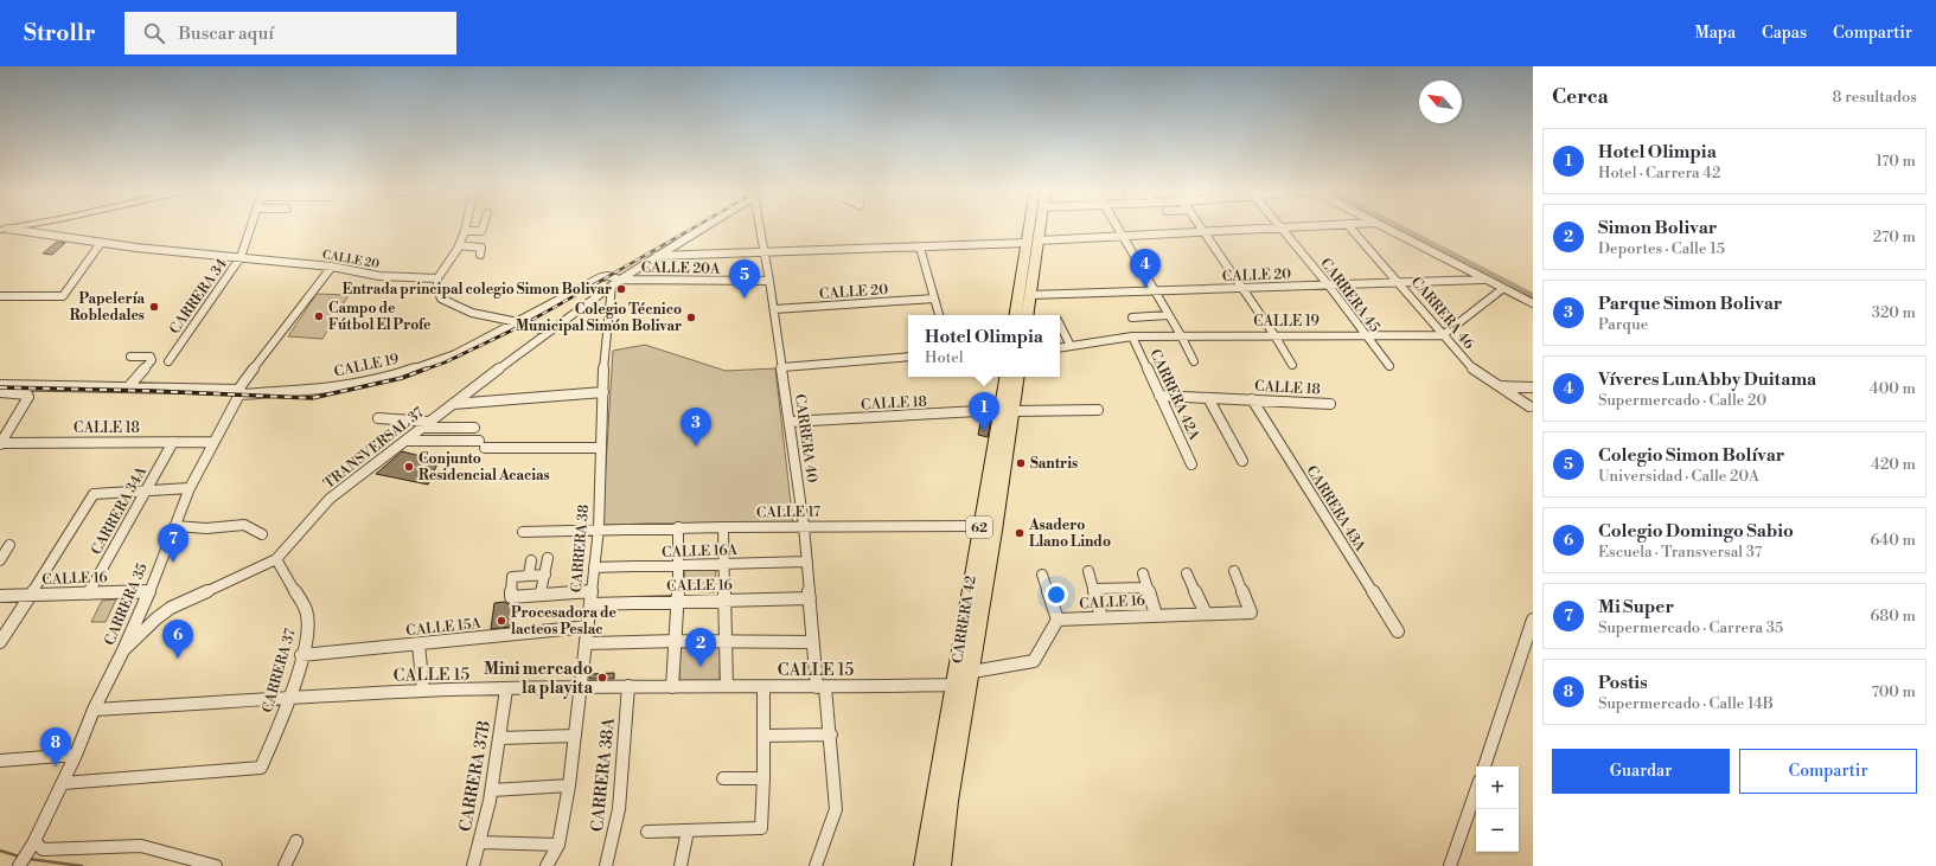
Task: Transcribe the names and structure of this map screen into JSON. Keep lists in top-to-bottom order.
{
  "streets": {
    "highway": ["62", "CARRERA 42"],
    "street": [
      "CALLE 20",
      "CALLE 20A",
      "CARRERA 45",
      "CARRERA 34",
      "CARRERA 46",
      "CALLE 19",
      "CALLE 18",
      "CARRERA 42A",
      "CARRERA 40",
      "TRANSVERSAL 37",
      "CARRERA 43A",
      "CARRERA 34A",
      "CALLE 17",
      "CARRERA 38",
      "CALLE 16A",
      "CALLE 16",
      "CARRERA 35",
      "CALLE 15A",
      "CALLE 15",
      "CARRERA 37",
      "CARRERA 38A",
      "CARRERA 37B"
    ]
  },
  "crossings": [
    ["CALLE 20", "CARRERA 45"],
    ["CALLE 20", "CARRERA 34"],
    ["CALLE 20", "CARRERA 46"],
    ["CALLE 20", "CARRERA 40"],
    ["CALLE 20", "CARRERA 35"],
    ["CALLE 20A", "CARRERA 40"],
    ["CALLE 20A", "TRANSVERSAL 37"],
    ["CARRERA 45", "CALLE 19"],
    ["CARRERA 46", "CALLE 19"],
    ["CALLE 19", "CARRERA 42A"],
    ["CALLE 19", "CARRERA 35"],
    ["CALLE 18", "CARRERA 42A"],
    ["CALLE 18", "CARRERA 40"],
    ["CALLE 18", "CARRERA 43A"],
    ["CALLE 18", "CARRERA 34A"],
    ["CALLE 18", "CARRERA 35"],
    ["CALLE 18", "CARRERA 42"],
    ["CARRERA 40", "CALLE 17"],
    ["CARRERA 40", "CALLE 16A"],
    ["CARRERA 40", "CALLE 16"],
    ["CARRERA 40", "CALLE 15"],
    ["TRANSVERSAL 37", "CARRERA 38"],
    ["TRANSVERSAL 37", "CARRERA 35"],
    ["TRANSVERSAL 37", "CARRERA 37"],
    ["CARRERA 34A", "CALLE 16"],
    ["CALLE 17", "CARRERA 38"],
    ["CALLE 17", "CARRERA 42"],
    ["CARRERA 38", "CALLE 16A"],
    ["CARRERA 38", "CALLE 16"],
    ["CARRERA 38", "CALLE 15A"],
    ["CARRERA 38", "CALLE 15"],
    ["CALLE 16", "CARRERA 35"],
    ["CARRERA 35", "CALLE 15"],
    ["CARRERA 35", "CARRERA 37"],
    ["CARRERA 42", "CALLE 15"],
    ["CALLE 15A", "CARRERA 37"],
    ["CALLE 15", "CARRERA 37"],
    ["CALLE 15", "CARRERA 38A"],
    ["CALLE 15", "CARRERA 37B"]
  ],
  "places": [
    "Entrada principal colegio Simon Bolivar",
    "Papelería Robledales",
    "Campo de Fútbol El Profe",
    "Colegio Técnico Municipal Simón Bolivar",
    "Santris",
    "Conjunto Residencial Acacias",
    "Asadero Llano Lindo",
    "Procesadora de lacteos Peslac",
    "Mini mercado la playita"
  ],
  "north": "top left",
  "page": {
    "header": "Strollr",
    "search": "Buscar aquí",
    "nav": ["Mapa", "Capas", "Compartir"],
    "heading": ["Cerca", "8 resultados"],
    "list": [
      {
        "mark": "1",
        "name": "Hotel Olimpia",
        "note": "Hotel · Carrera 42",
        "value": "170 m"
      },
      {
        "mark": "2",
        "name": "Simon Bolivar",
        "note": "Deportes · Calle 15",
        "value": "270 m"
      },
      {
        "mark": "3",
        "name": "Parque Simon Bolivar",
        "note": "Parque",
        "value": "320 m"
      },
      {
        "mark": "4",
        "name": "Víveres LunAbby Duitama",
        "note": "Supermercado · Calle 20",
        "value": "400 m"
      },
      {
        "mark": "5",
        "name": "Colegio Simon Bolívar",
        "note": "Universidad · Calle 20A",
        "value": "420 m"
      },
      {
        "mark": "6",
        "name": "Colegio Domingo Sabio",
        "note": "Escuela · Transversal 37",
        "value": "640 m"
      },
      {
        "mark": "7",
        "name": "Mi Super",
        "note": "Supermercado · Carrera 35",
        "value": "680 m"
      },
      {
        "mark": "8",
        "name": "Postis",
        "note": "Supermercado · Calle 14B",
        "value": "700 m"
      }
    ],
    "pins": [
      "4",
      "5",
      "1",
      "3",
      "7",
      "6",
      "2",
      "8"
    ],
    "popup": ["Hotel Olimpia", "Hotel"],
    "buttons": ["Guardar", "Compartir"],
    "map_buttons": ["+", "−"]
  }
}
